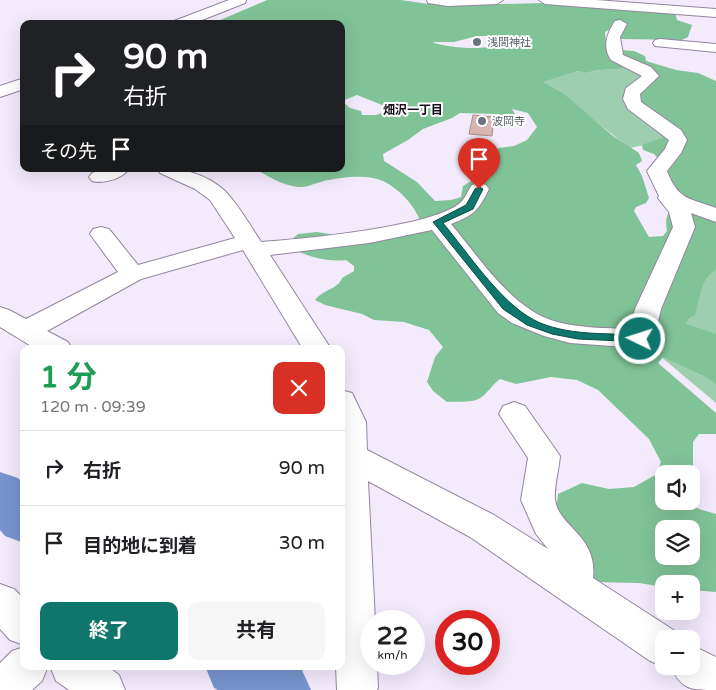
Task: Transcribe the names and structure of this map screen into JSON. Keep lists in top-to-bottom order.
{
  "districts": ["畑沢一丁目"],
  "places": ["浅間神社", "波岡寺"],
  "page": {
    "turn": ["90 m", "右折"],
    "then": "その先",
    "heading": ["1 分", "120 m · 09:39"],
    "list": [
      {
        "name": "右折",
        "value": "90 m"
      },
      {
        "name": "目的地に到着",
        "value": "30 m"
      }
    ],
    "map_buttons": ["+", "−"],
    "buttons": ["終了", "共有"],
    "speed": "22 km/h",
    "limit": "30"
  }
}
